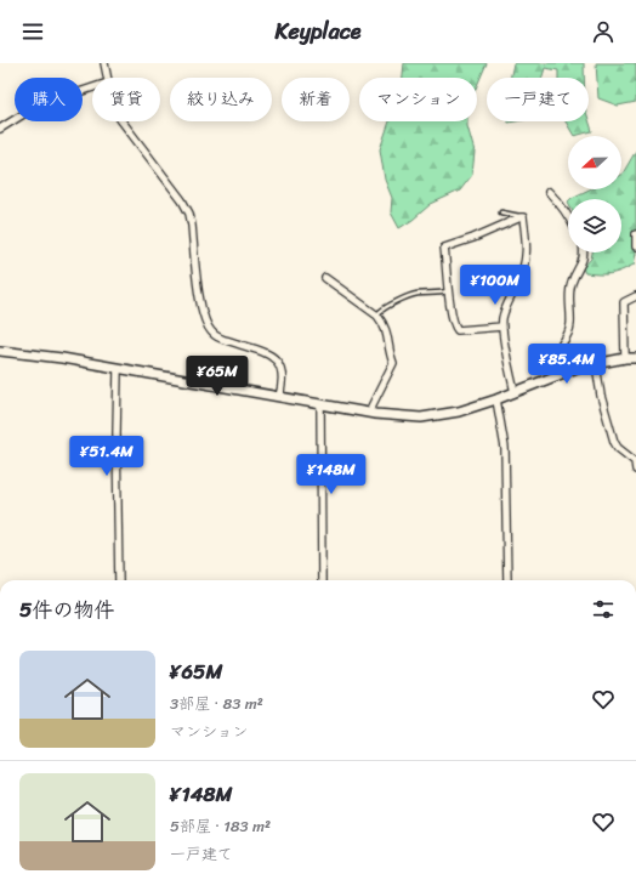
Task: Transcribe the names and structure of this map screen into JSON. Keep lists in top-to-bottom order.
{
  "north": "left",
  "page": {
    "header": "Keyplace",
    "chip": [
      "購入",
      "賃貸",
      "絞り込み",
      "新着",
      "マンション",
      "一戸建て"
    ],
    "price": [
      "¥100M",
      "¥85.4M",
      "¥65M",
      "¥51.4M",
      "¥148M"
    ],
    "heading": "5件の物件",
    "list": [
      {
        "name": "¥65M",
        "note": "3部屋 · 83 m² · マンション"
      },
      {
        "name": "¥148M",
        "note": "5部屋 · 183 m² · 一戸建て"
      }
    ]
  }
}
